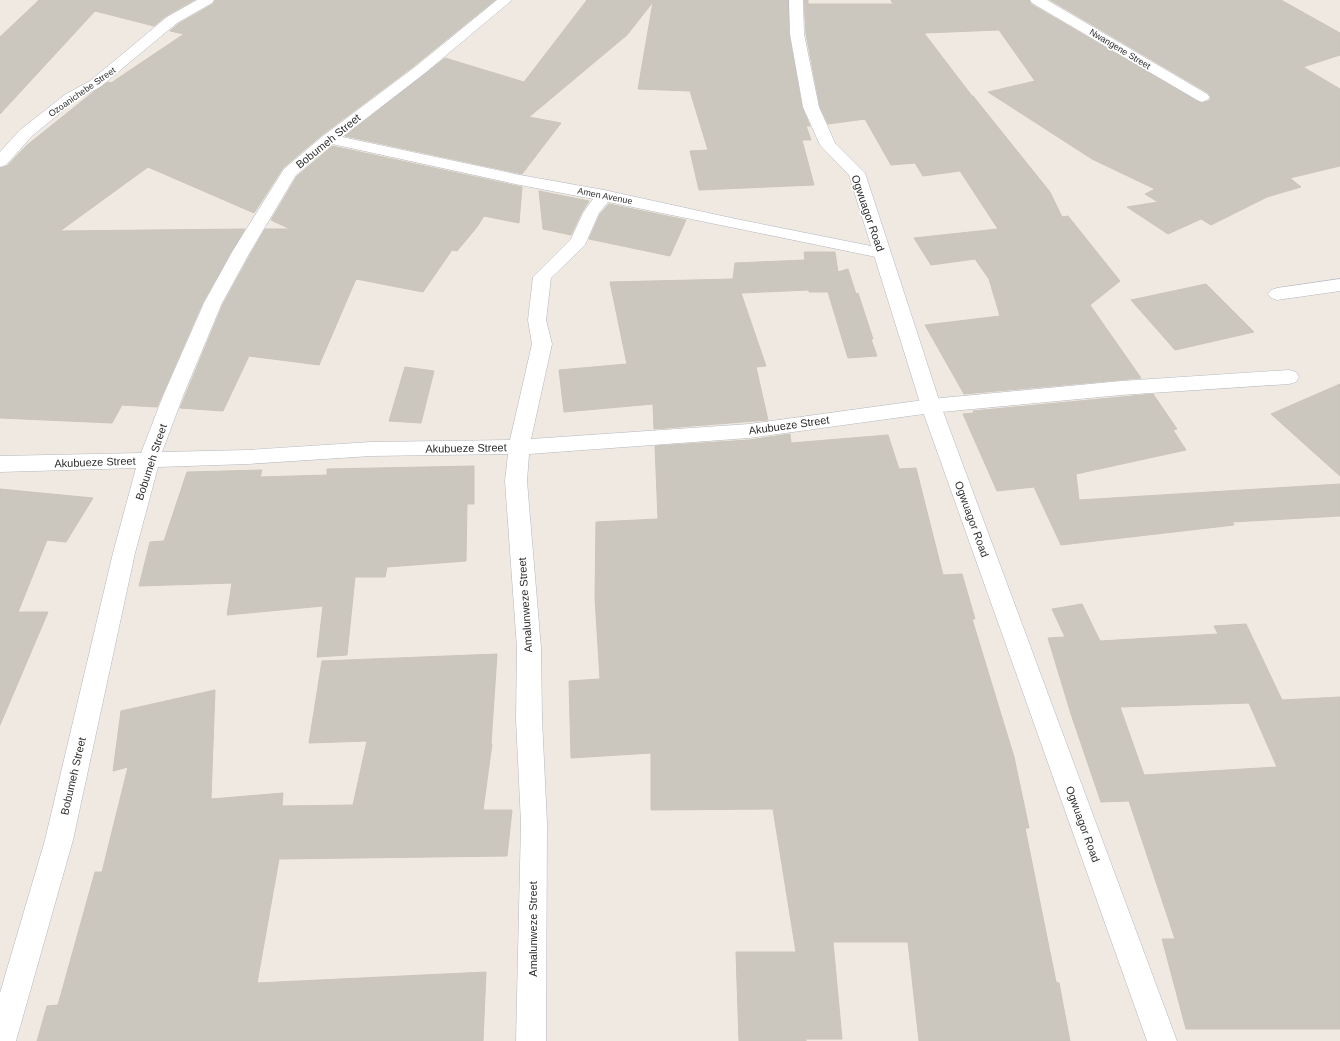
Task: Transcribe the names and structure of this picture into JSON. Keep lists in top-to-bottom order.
{
  "streets": {
    "street": [
      "Nwangene Street",
      "Ozoanichebe Street",
      "Bobumeh Street",
      "Amen Avenue",
      "Ogwuagor Road",
      "Akubueze Street",
      "Amalunweze Street"
    ]
  },
  "crossings": [
    ["Bobumeh Street", "Amen Avenue"],
    ["Bobumeh Street", "Akubueze Street"],
    ["Amen Avenue", "Ogwuagor Road"],
    ["Amen Avenue", "Amalunweze Street"],
    ["Ogwuagor Road", "Akubueze Street"],
    ["Akubueze Street", "Amalunweze Street"]
  ]
}
